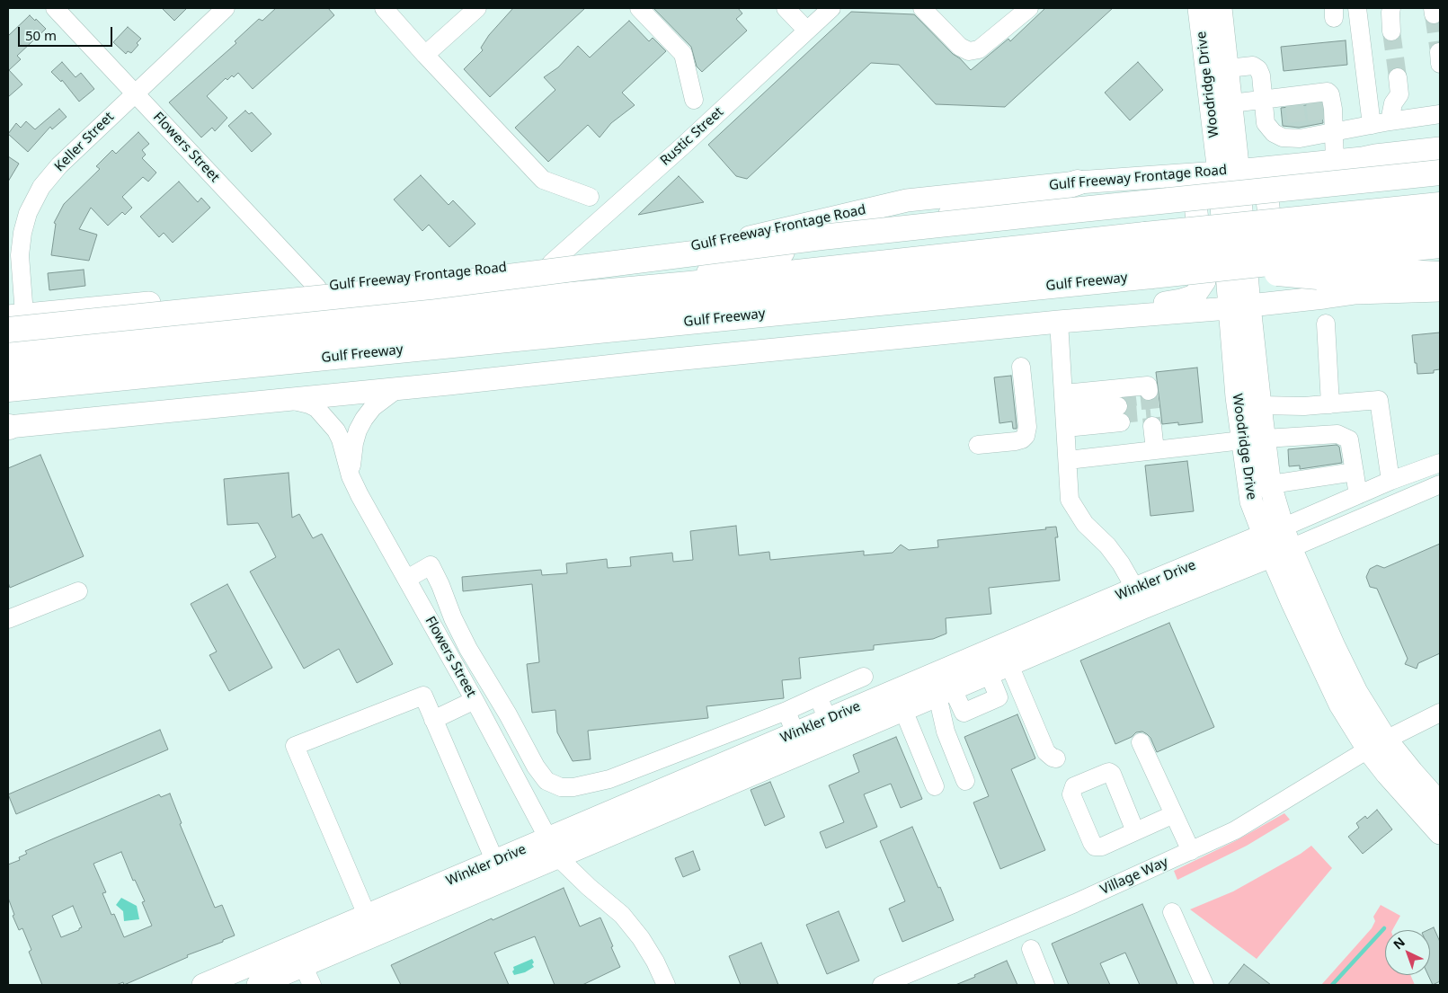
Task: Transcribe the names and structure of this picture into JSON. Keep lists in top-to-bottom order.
{
  "streets": {
    "highway": ["Gulf Freeway"],
    "main road": ["Woodridge Drive", "Gulf Freeway Frontage Road", "Winkler Drive"],
    "street": [
      "Rustic Street",
      "Keller Street",
      "Flowers Street",
      "Village Way"
    ]
  },
  "crossings": [
    ["Woodridge Drive", "Gulf Freeway Frontage Road"],
    ["Woodridge Drive", "Winkler Drive"],
    ["Woodridge Drive", "Village Way"],
    ["Rustic Street", "Gulf Freeway Frontage Road"],
    ["Keller Street", "Flowers Street"],
    ["Keller Street", "Gulf Freeway Frontage Road"],
    ["Flowers Street", "Gulf Freeway Frontage Road"],
    ["Flowers Street", "Winkler Drive"]
  ],
  "scale_bar": "50 m",
  "north": "top left"
}
